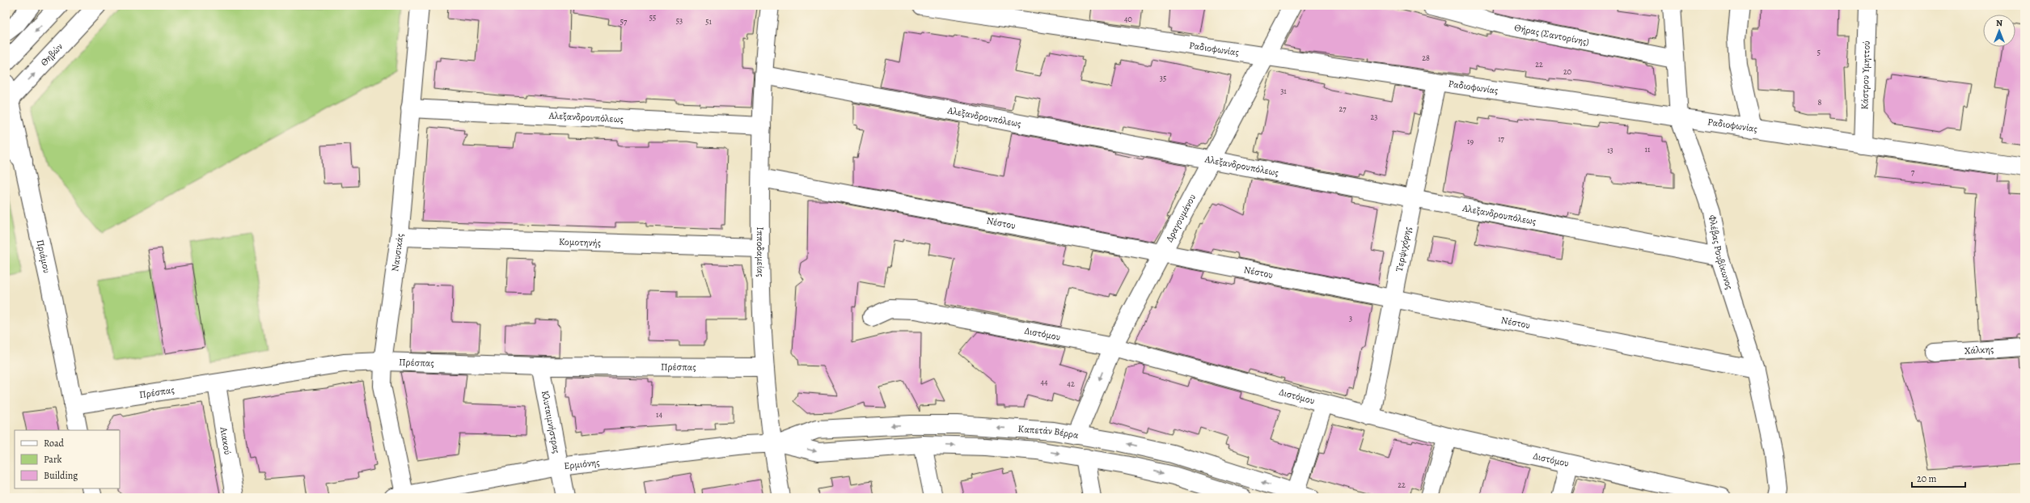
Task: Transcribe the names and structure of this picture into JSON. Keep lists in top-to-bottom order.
{
  "streets": {
    "street": [
      "Θήρας (Σαντορίνης)",
      "Ραδιοφωνίας",
      "Θηβών",
      "Κάστρου Υμηττού",
      "Αλεξανδρουπόλεως",
      "Δραγουμάνου",
      "Νέστου",
      "Κομοτηνής",
      "Τερψιχόρης",
      "Φλέβας Ρουβίκωνος",
      "Ναυσικάς",
      "Ιπποδαμείας",
      "Πριάμου",
      "Διστόμου",
      "Χάλκης",
      "Πρέσπας",
      "Κλυταιμνήστρας",
      "Καπετάν Βέρρα",
      "Αιακού",
      "Ερμιόνης"
    ]
  },
  "crossings": [
    ["Θήρας (Σαντορίνης)", "Φλέβας Ρουβίκωνος"],
    ["Ραδιοφωνίας", "Κάστρου Υμηττού"],
    ["Ραδιοφωνίας", "Δραγουμάνου"],
    ["Ραδιοφωνίας", "Τερψιχόρης"],
    ["Ραδιοφωνίας", "Φλέβας Ρουβίκωνος"],
    ["Θηβών", "Πριάμου"],
    ["Αλεξανδρουπόλεως", "Δραγουμάνου"],
    ["Αλεξανδρουπόλεως", "Τερψιχόρης"],
    ["Αλεξανδρουπόλεως", "Φλέβας Ρουβίκωνος"],
    ["Αλεξανδρουπόλεως", "Ναυσικάς"],
    ["Αλεξανδρουπόλεως", "Ιπποδαμείας"],
    ["Δραγουμάνου", "Νέστου"],
    ["Δραγουμάνου", "Διστόμου"],
    ["Δραγουμάνου", "Καπετάν Βέρρα"],
    ["Νέστου", "Τερψιχόρης"],
    ["Νέστου", "Φλέβας Ρουβίκωνος"],
    ["Νέστου", "Ιπποδαμείας"],
    ["Κομοτηνής", "Ναυσικάς"],
    ["Κομοτηνής", "Ιπποδαμείας"],
    ["Τερψιχόρης", "Διστόμου"],
    ["Ναυσικάς", "Πρέσπας"],
    ["Ναυσικάς", "Ερμιόνης"],
    ["Ιπποδαμείας", "Πρέσπας"],
    ["Ιπποδαμείας", "Καπετάν Βέρρα"],
    ["Ιπποδαμείας", "Ερμιόνης"],
    ["Πριάμου", "Πρέσπας"],
    ["Πρέσπας", "Κλυταιμνήστρας"],
    ["Πρέσπας", "Αιακού"],
    ["Κλυταιμνήστρας", "Ερμιόνης"],
    ["Καπετάν Βέρρα", "Ερμιόνης"]
  ],
  "house_numbers": [
    "55",
    "40",
    "53",
    "57",
    "51",
    "5",
    "28",
    "22",
    "20",
    "35",
    "31",
    "8",
    "27",
    "23",
    "17",
    "19",
    "11",
    "13",
    "7",
    "3",
    "44",
    "42",
    "14",
    "22"
  ],
  "legend": ["Road", "Park", "Building"],
  "scale_bar": "20 m",
  "north": "top"
}
